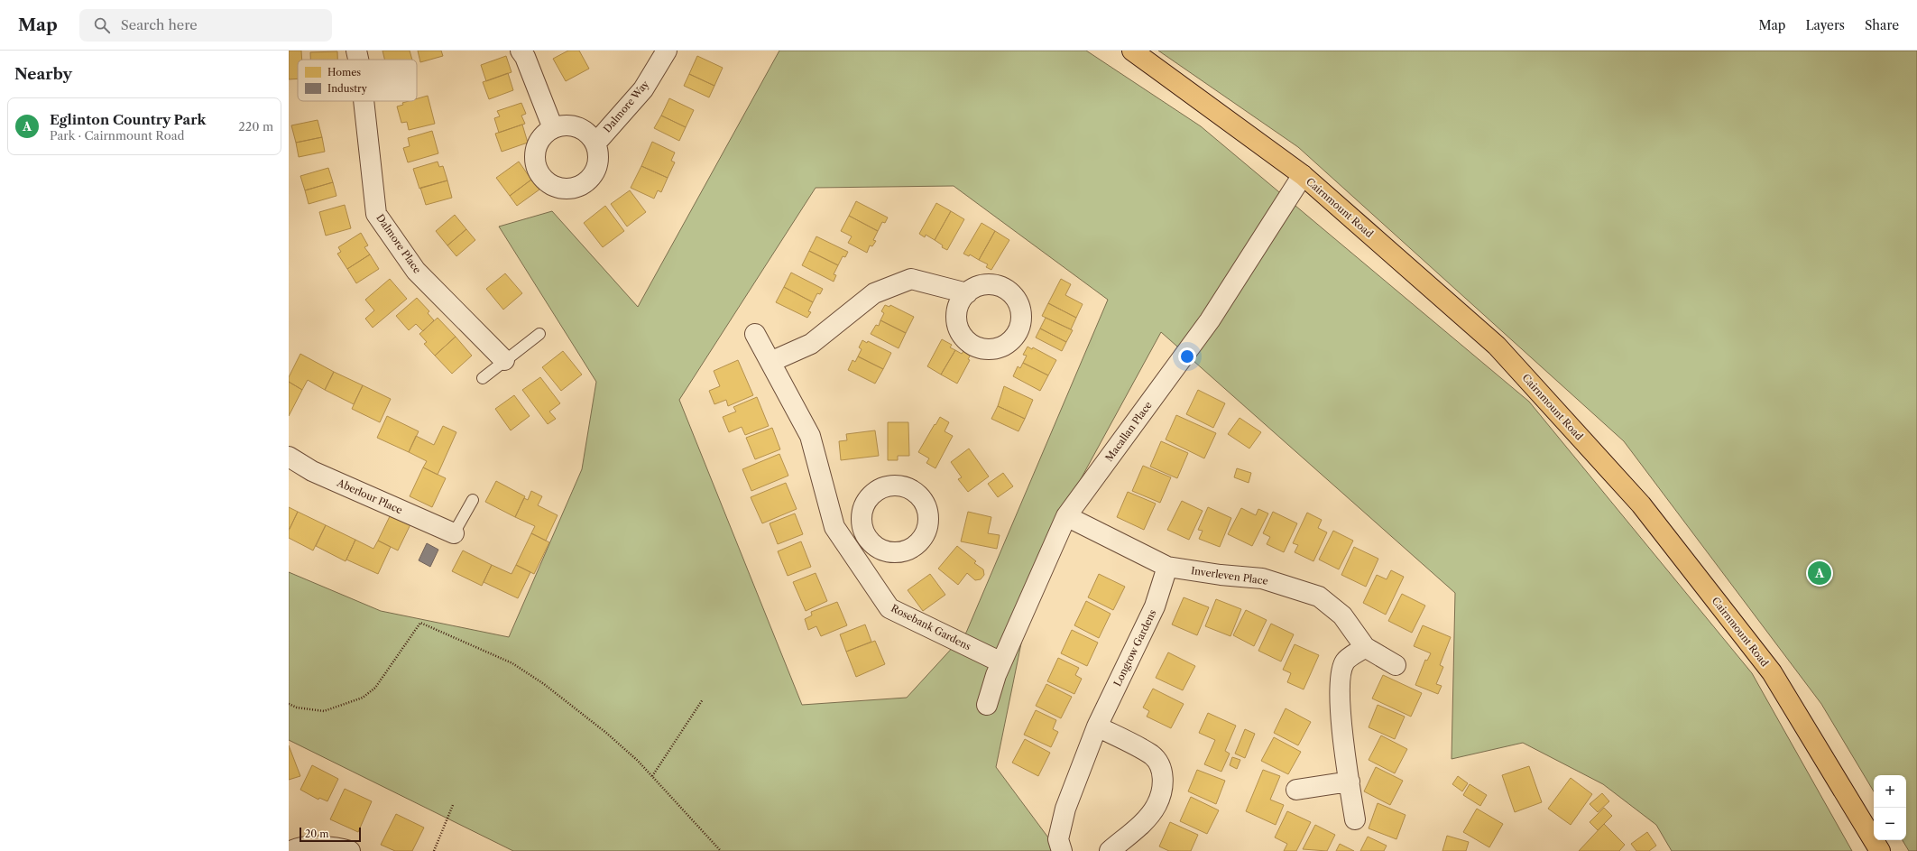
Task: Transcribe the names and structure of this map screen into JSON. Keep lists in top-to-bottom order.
{
  "streets": {
    "main road": ["Cairnmount Road"],
    "street": [
      "Dalmore Way",
      "Dalmore Place",
      "Macallan Place",
      "Aberlour Place",
      "Inverleven Place",
      "Rosebank Gardens",
      "Longrow Gardens"
    ]
  },
  "crossings": [
    ["Cairnmount Road", "Macallan Place"],
    ["Macallan Place", "Inverleven Place"],
    ["Macallan Place", "Rosebank Gardens"],
    ["Inverleven Place", "Longrow Gardens"]
  ],
  "legend": ["Homes", "Industry"],
  "scale_bar": "20 m",
  "page": {
    "header": "Map",
    "search": "Search here",
    "nav": ["Map", "Layers", "Share"],
    "heading": "Nearby",
    "list": [
      {
        "mark": "A",
        "name": "Eglinton Country Park",
        "note": "Park · Cairnmount Road",
        "value": "220 m"
      }
    ],
    "pins": "A",
    "map_buttons": ["+", "−"],
    "scale": "20 m"
  }
}
